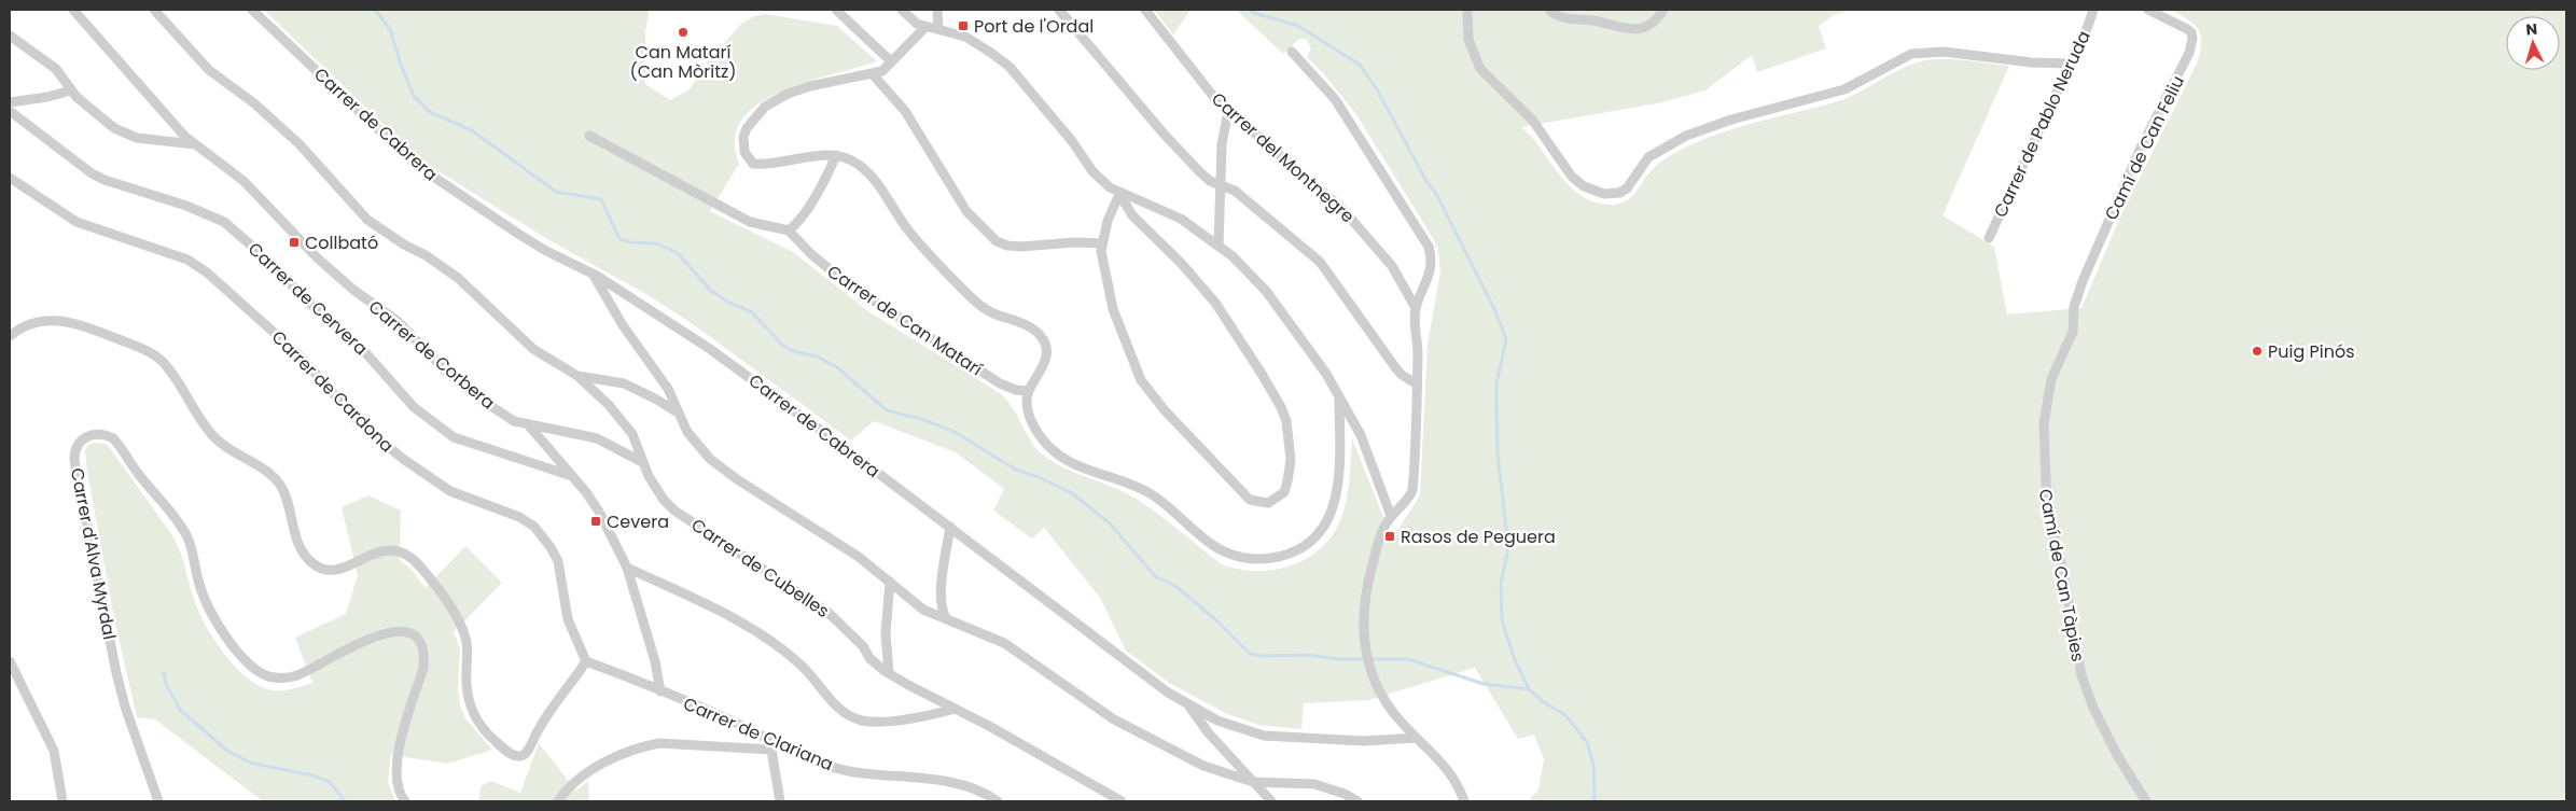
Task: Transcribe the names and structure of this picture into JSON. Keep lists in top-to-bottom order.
{
  "streets": {
    "street": [
      "Carrer de Cabrera",
      "Carrer de Pablo Neruda",
      "Camí de Can Feliu",
      "Carrer del Montnegre",
      "Carrer de Cervera",
      "Carrer de Can Matarí",
      "Carrer de Corbera",
      "Carrer de Cardona",
      "Carrer d'Alva Myrdal",
      "Carrer de Cubelles",
      "Camí de Can Tàpies",
      "Carrer de Clariana"
    ]
  },
  "crossings": [
    ["Camí de Can Feliu", "Camí de Can Tàpies"],
    ["Carrer de Corbera", "Carrer de Cubelles"],
    ["Carrer de Cardona", "Carrer de Clariana"]
  ],
  "places": {
    "transit": [
      "Port de l'Ordal",
      "Collbató",
      "Cevera",
      "Rasos de Peguera"
    ],
    "other": ["Can Matarí (Can Mòritz)", "Puig Pinós"]
  },
  "north": "top"
}
